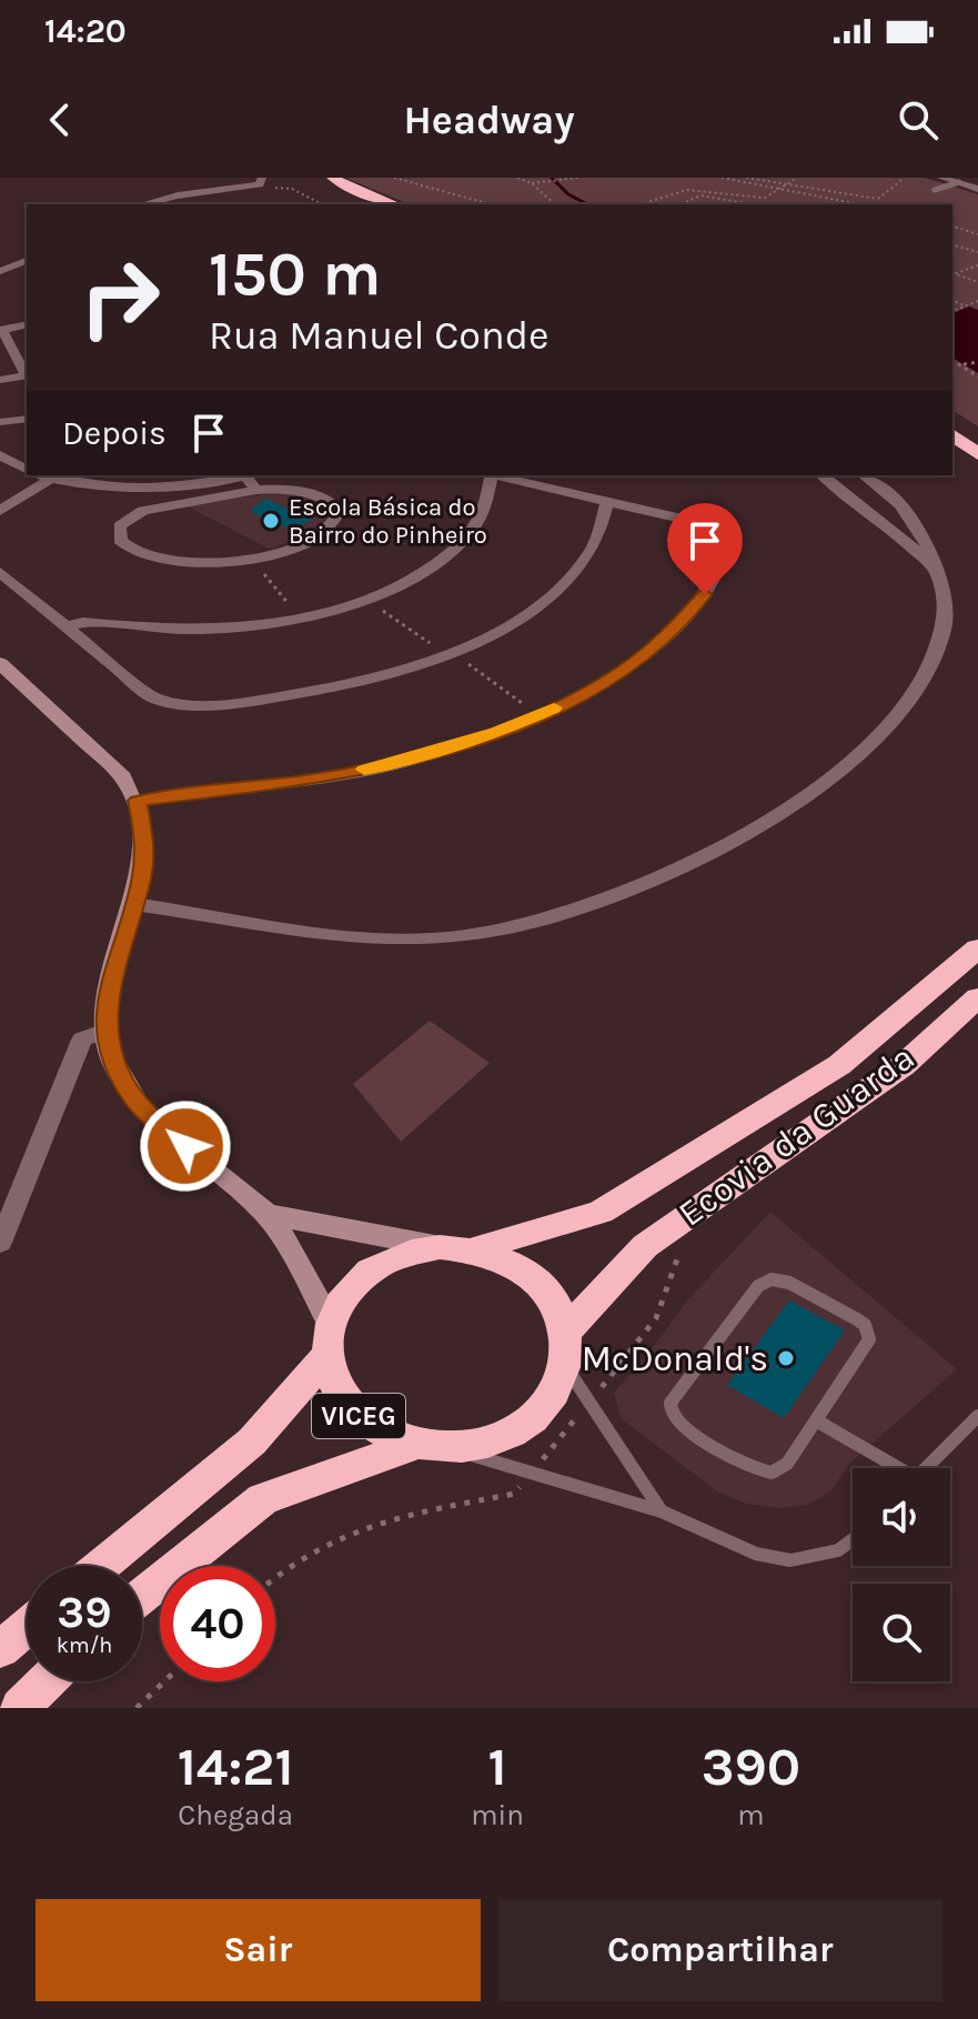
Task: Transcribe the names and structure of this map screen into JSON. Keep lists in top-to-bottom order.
{
  "streets": {
    "highway": ["VICEG"],
    "path": ["Ecovia da Guarda"]
  },
  "places": ["Escola Básica do Bairro do Pinheiro", "McDonald's"],
  "page": {
    "status": "14:20",
    "header": "Headway",
    "turn": ["150 m", "Rua Manuel Conde"],
    "then": "Depois",
    "speed": "39 km/h",
    "limit": "40",
    "eta": [
      "14:21",
      "Chegada",
      "1",
      "min",
      "390",
      "m"
    ],
    "buttons": ["Sair", "Compartilhar"]
  }
}
